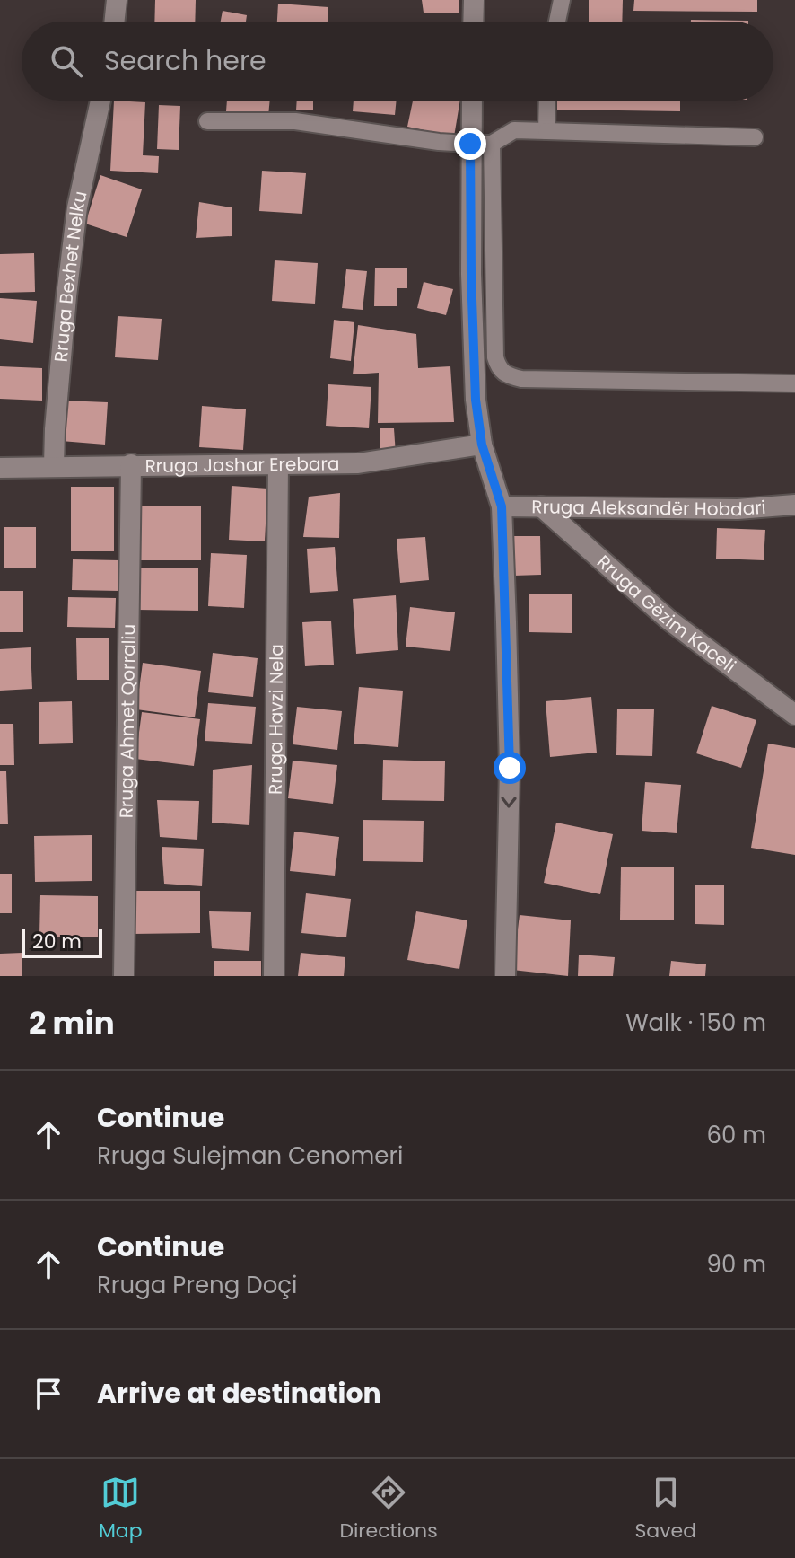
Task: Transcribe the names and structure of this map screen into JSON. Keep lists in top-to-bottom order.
{
  "streets": {
    "street": [
      "Rruga Bexhet Nelku",
      "Rruga Jashar Erebara",
      "Rruga Aleksandër Hobdari",
      "Rruga Gëzim Kaceli",
      "Rruga Ahmet Qorraliu",
      "Rruga Havzi Nela"
    ]
  },
  "crossings": [
    ["Rruga Bexhet Nelku", "Rruga Jashar Erebara"],
    ["Rruga Jashar Erebara", "Rruga Ahmet Qorraliu"],
    ["Rruga Jashar Erebara", "Rruga Havzi Nela"],
    ["Rruga Aleksandër Hobdari", "Rruga Gëzim Kaceli"]
  ],
  "scale_bar": "20 m",
  "page": {
    "search": "Search here",
    "scale": "20 m",
    "heading": ["2 min", "Walk · 150 m"],
    "list": [
      ["Continue", "Rruga Sulejman Cenomeri", "60 m"],
      ["Continue", "Rruga Preng Doçi", "90 m"],
      "Arrive at destination"
    ],
    "nav": ["Map", "Directions", "Saved"]
  }
}
